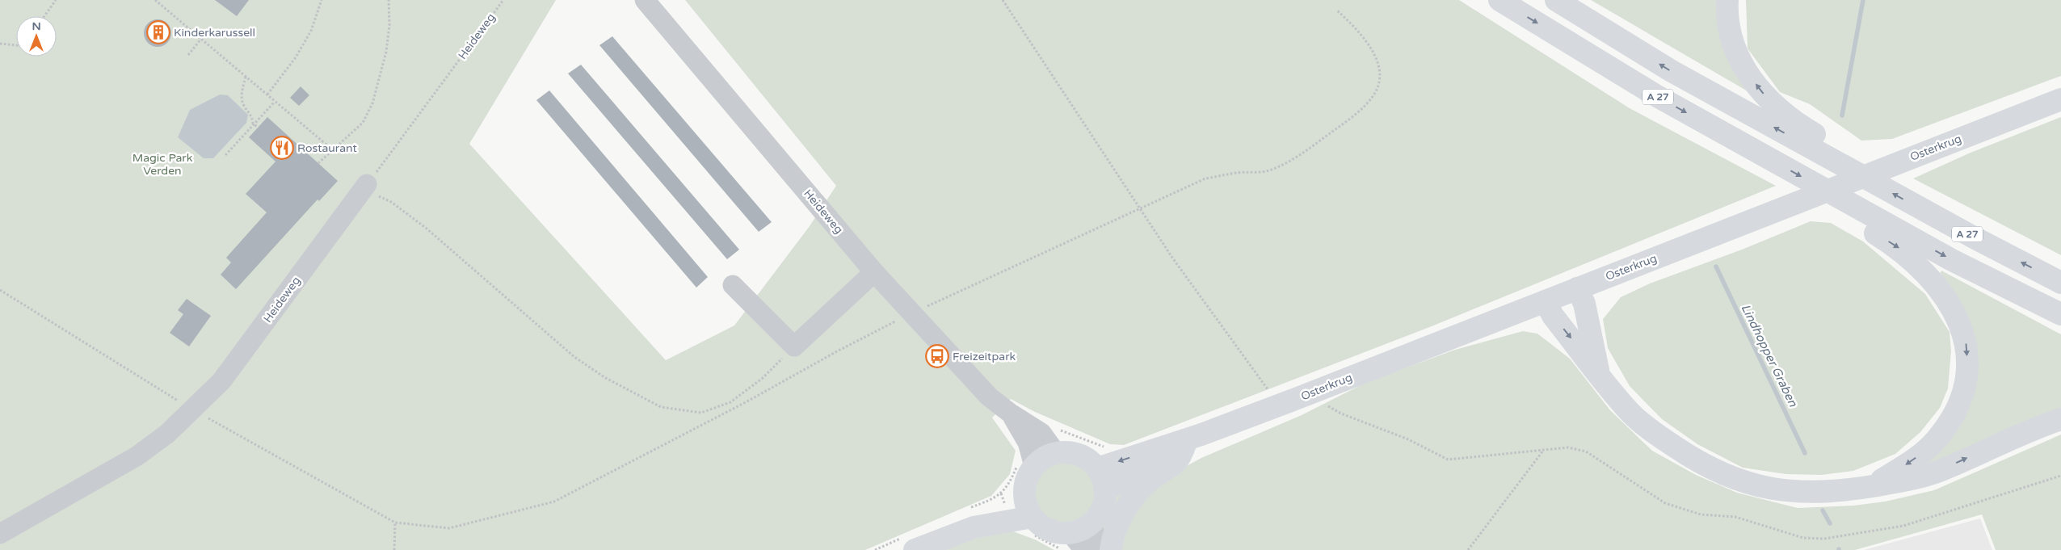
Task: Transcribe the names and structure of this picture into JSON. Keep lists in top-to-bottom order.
{
  "streets": {
    "main road": ["A 27", "Osterkrug"],
    "street": ["Heideweg"]
  },
  "crossings": [
    ["Heideweg", "Osterkrug"]
  ],
  "water": ["Lindhopper Graben"],
  "parks": ["Magic Park Verden"],
  "places": {
    "building": ["Kinderkarussell"],
    "restaurant": ["Rostaurant"],
    "bus stop": ["Freizeitpark"]
  },
  "north": "top"
}
